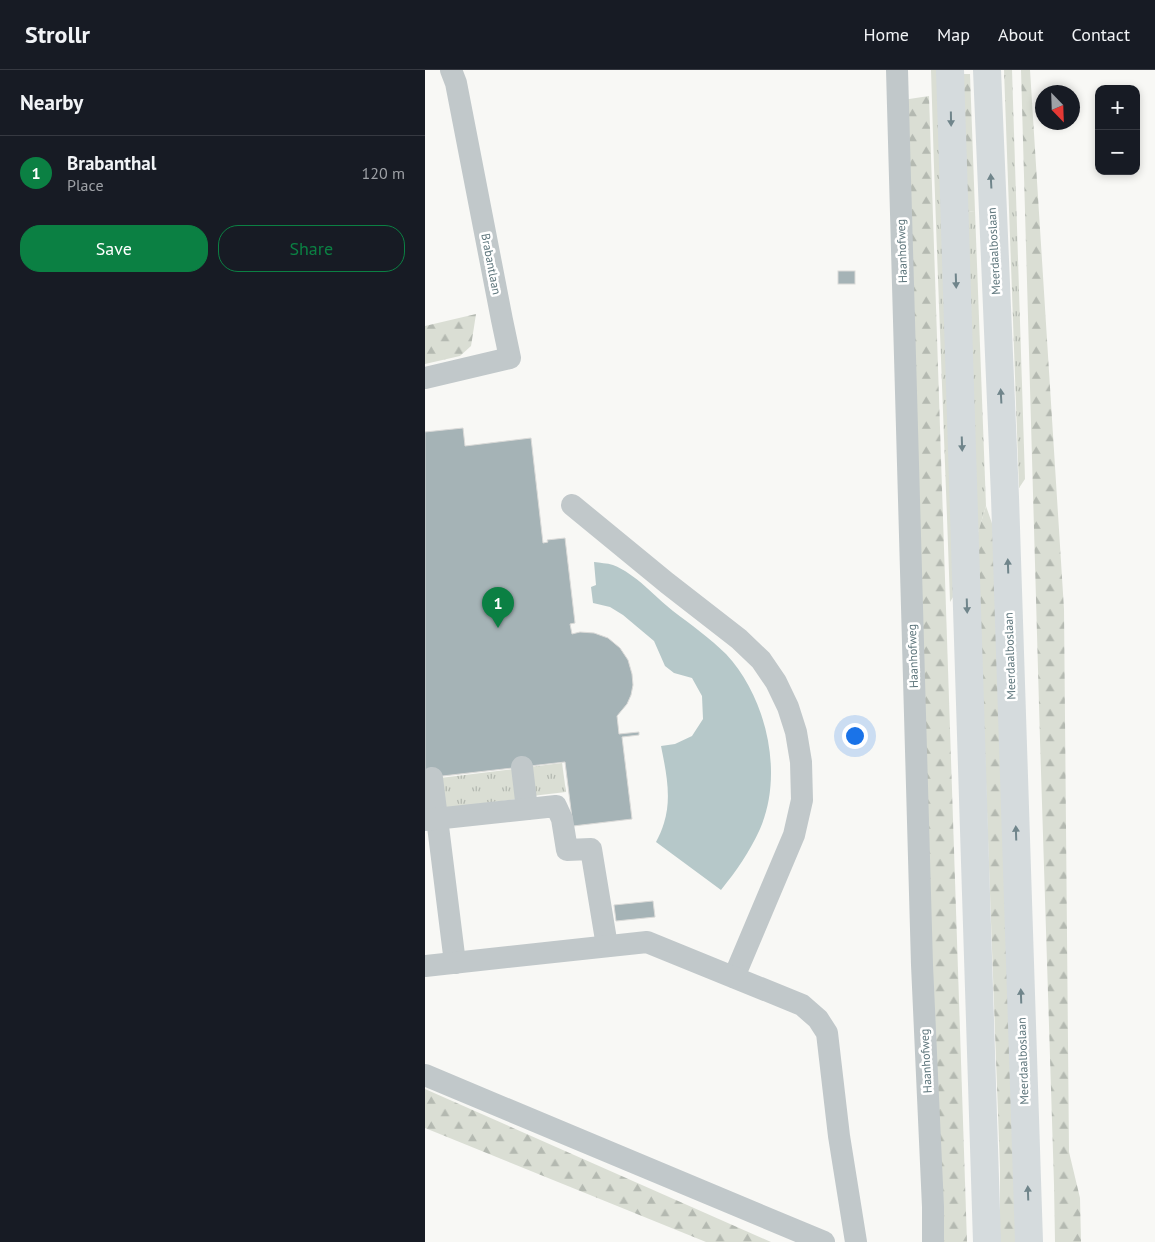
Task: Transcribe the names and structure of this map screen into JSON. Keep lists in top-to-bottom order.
{
  "streets": {
    "highway": ["Meerdaalboslaan"],
    "street": ["Haanhofweg", "Brabantlaan"]
  },
  "north": "bottom right",
  "page": {
    "header": "Strollr",
    "nav": [
      "Home",
      "Map",
      "About",
      "Contact"
    ],
    "heading": "Nearby",
    "map_buttons": ["+", "−"],
    "list": [
      {
        "mark": "1",
        "name": "Brabanthal",
        "note": "Place",
        "value": "120 m"
      }
    ],
    "buttons": ["Save", "Share"],
    "pins": "1"
  }
}
